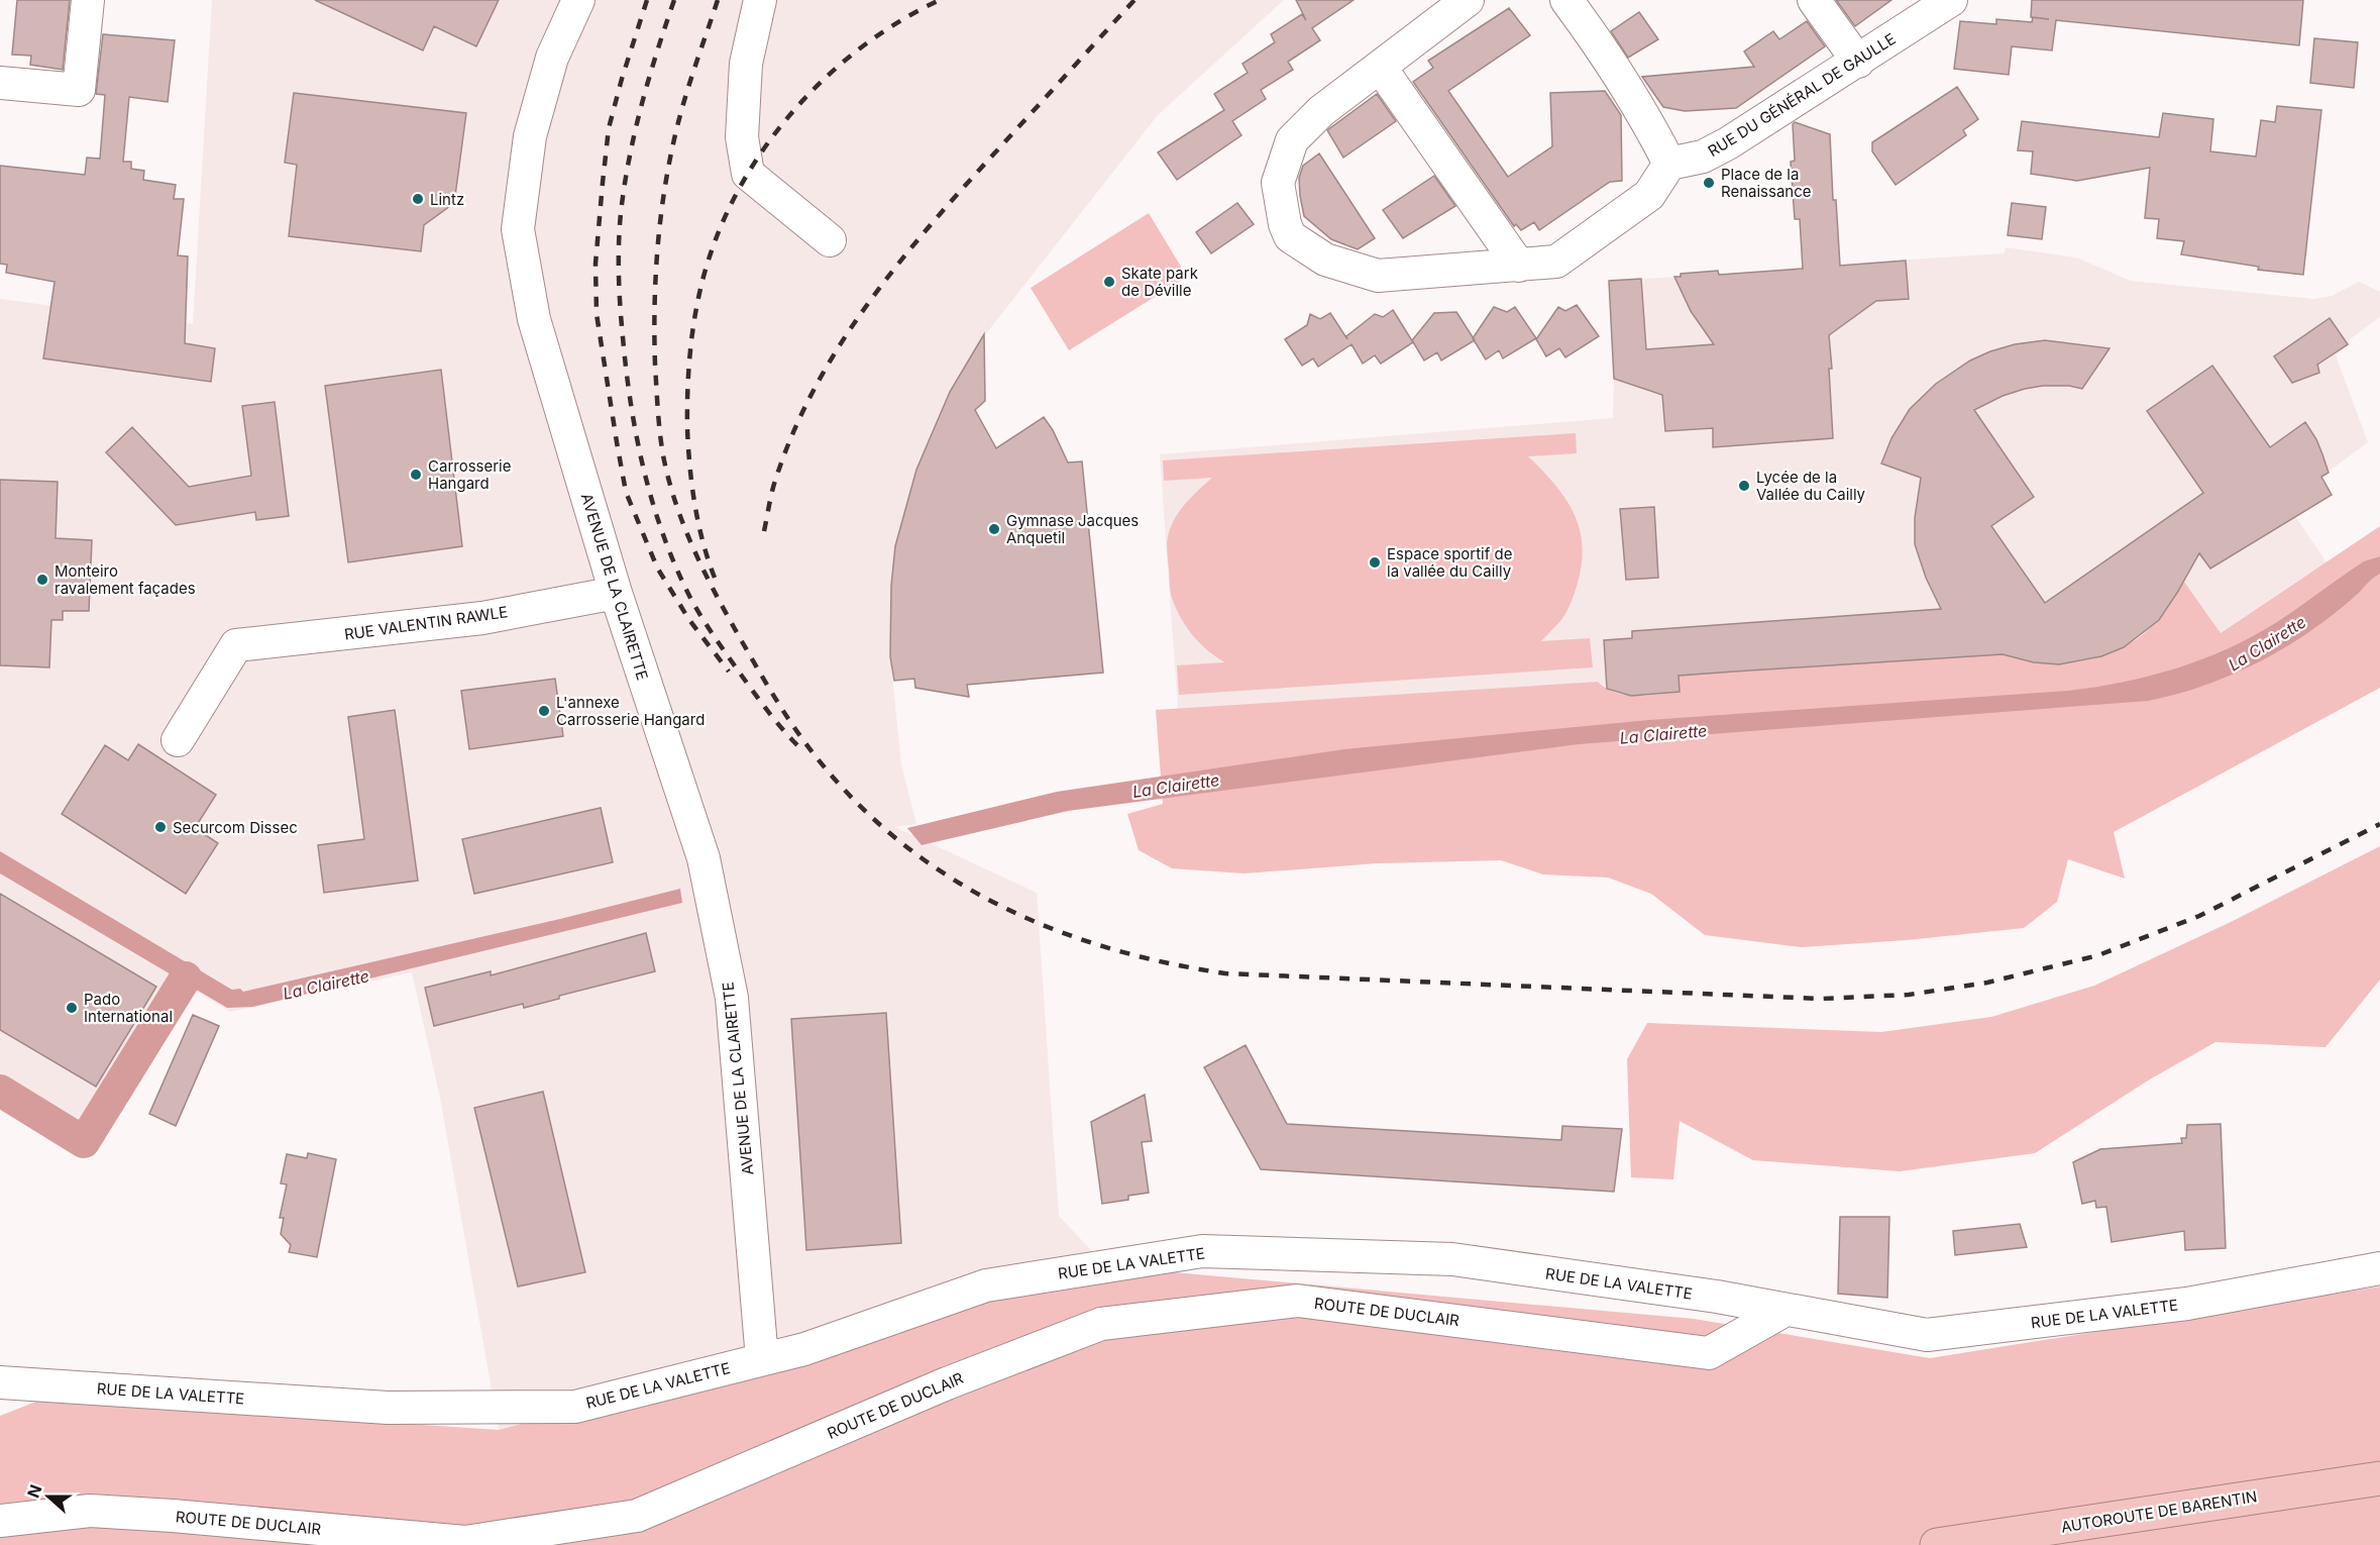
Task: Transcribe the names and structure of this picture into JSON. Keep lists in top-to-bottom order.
{
  "streets": {
    "highway": ["AUTOROUTE DE BARENTIN"],
    "street": [
      "RUE DU GÉNÉRAL DE GAULLE",
      "AVENUE DE LA CLAIRETTE",
      "RUE VALENTIN RAWLE",
      "RUE DE LA VALETTE",
      "ROUTE DE DUCLAIR"
    ]
  },
  "crossings": [
    ["AVENUE DE LA CLAIRETTE", "RUE VALENTIN RAWLE"],
    ["AVENUE DE LA CLAIRETTE", "RUE DE LA VALETTE"],
    ["RUE DE LA VALETTE", "ROUTE DE DUCLAIR"]
  ],
  "water": ["La Clairette"],
  "places": [
    "Place de la Renaissance",
    "Lintz",
    "Skate park de Déville",
    "Carrosserie Hangard",
    "Lycée de la Vallée du Cailly",
    "Gymnase Jacques Anquetil",
    "Espace sportif de la vallée du Cailly",
    "Monteiro ravalement façades",
    "L'annexe Carrosserie Hangard",
    "Securcom Dissec",
    "Pado International"
  ],
  "north": "left"
}
